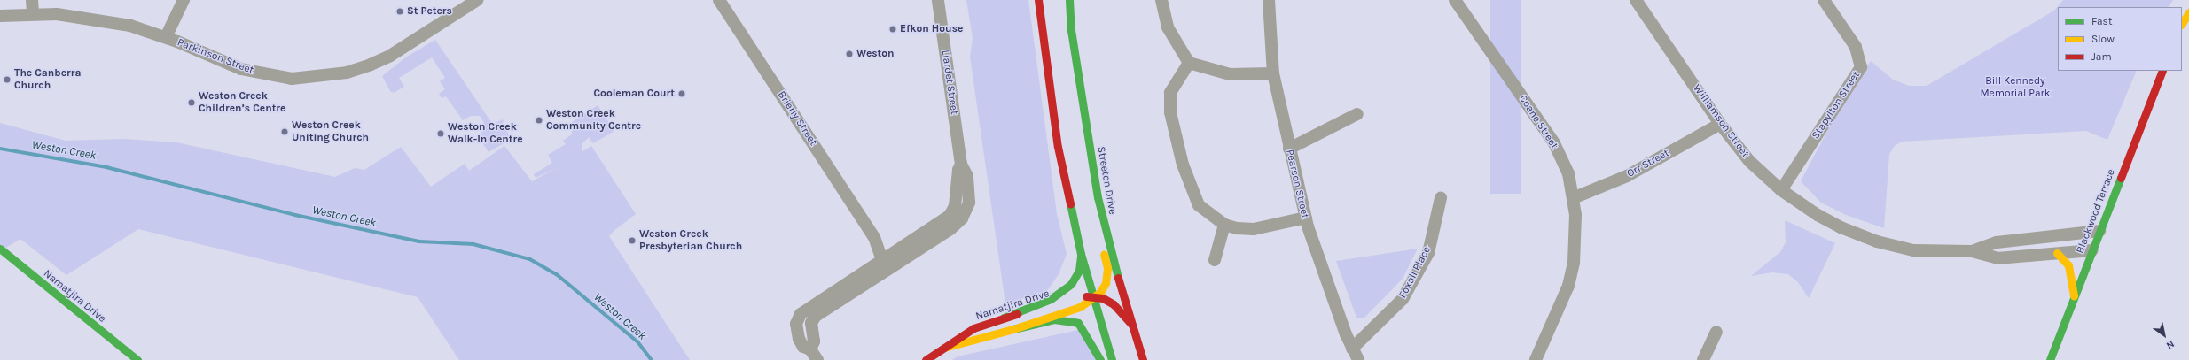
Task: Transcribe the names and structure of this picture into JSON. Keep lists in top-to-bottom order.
{
  "streets": {
    "main road": ["Streeton Drive", "Blackwood Terrace", "Namatjira Drive"],
    "street": [
      "Parkinson Street",
      "Liardet Street",
      "Stapylton Street",
      "Brierly Street",
      "Williamson Street",
      "Coane Street",
      "Orr Street",
      "Pearson Street",
      "Foxall Place"
    ]
  },
  "crossings": [
    ["Liardet Street", "Brierly Street"],
    ["Stapylton Street", "Williamson Street"],
    ["Williamson Street", "Orr Street"],
    ["Williamson Street", "Blackwood Terrace"],
    ["Coane Street", "Orr Street"],
    ["Streeton Drive", "Namatjira Drive"],
    ["Pearson Street", "Foxall Place"]
  ],
  "water": ["Weston Creek"],
  "parks": ["Bill Kennedy Memorial Park"],
  "places": [
    "St Peters",
    "Efkon House",
    "Weston",
    "The Canberra Church",
    "Cooleman Court",
    "Weston Creek Children’s Centre",
    "Weston Creek Community Centre",
    "Weston Creek Uniting Church",
    "Weston Creek Walk-In Centre",
    "Weston Creek Presbyterian Church"
  ],
  "legend": ["Fast", "Slow", "Jam"],
  "north": "bottom right"
}
